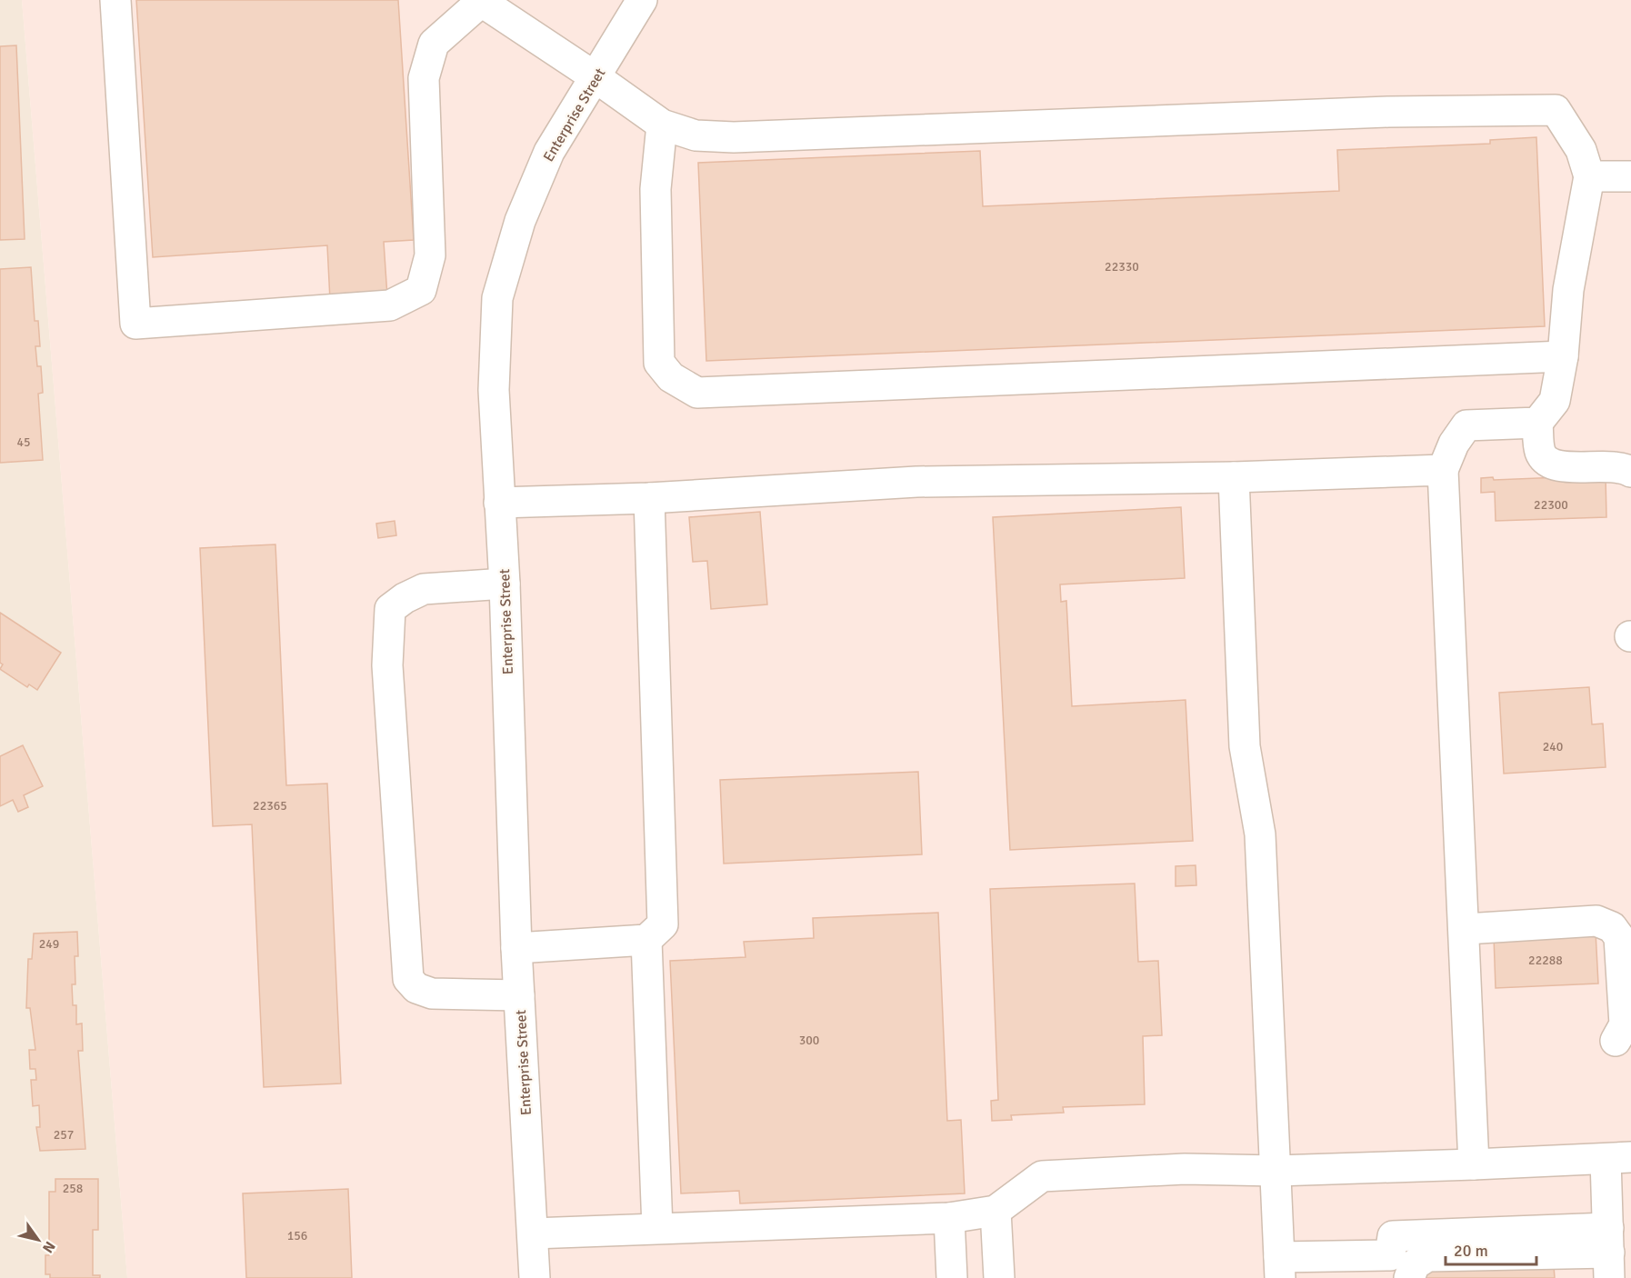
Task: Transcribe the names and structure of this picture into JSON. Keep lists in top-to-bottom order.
{
  "streets": {
    "street": ["Enterprise Street"]
  },
  "house_numbers": [
    "22330",
    "45",
    "22300",
    "240",
    "22365",
    "249",
    "22288",
    "300",
    "257",
    "258",
    "156"
  ],
  "scale_bar": "20 m",
  "north": "bottom right"
}
